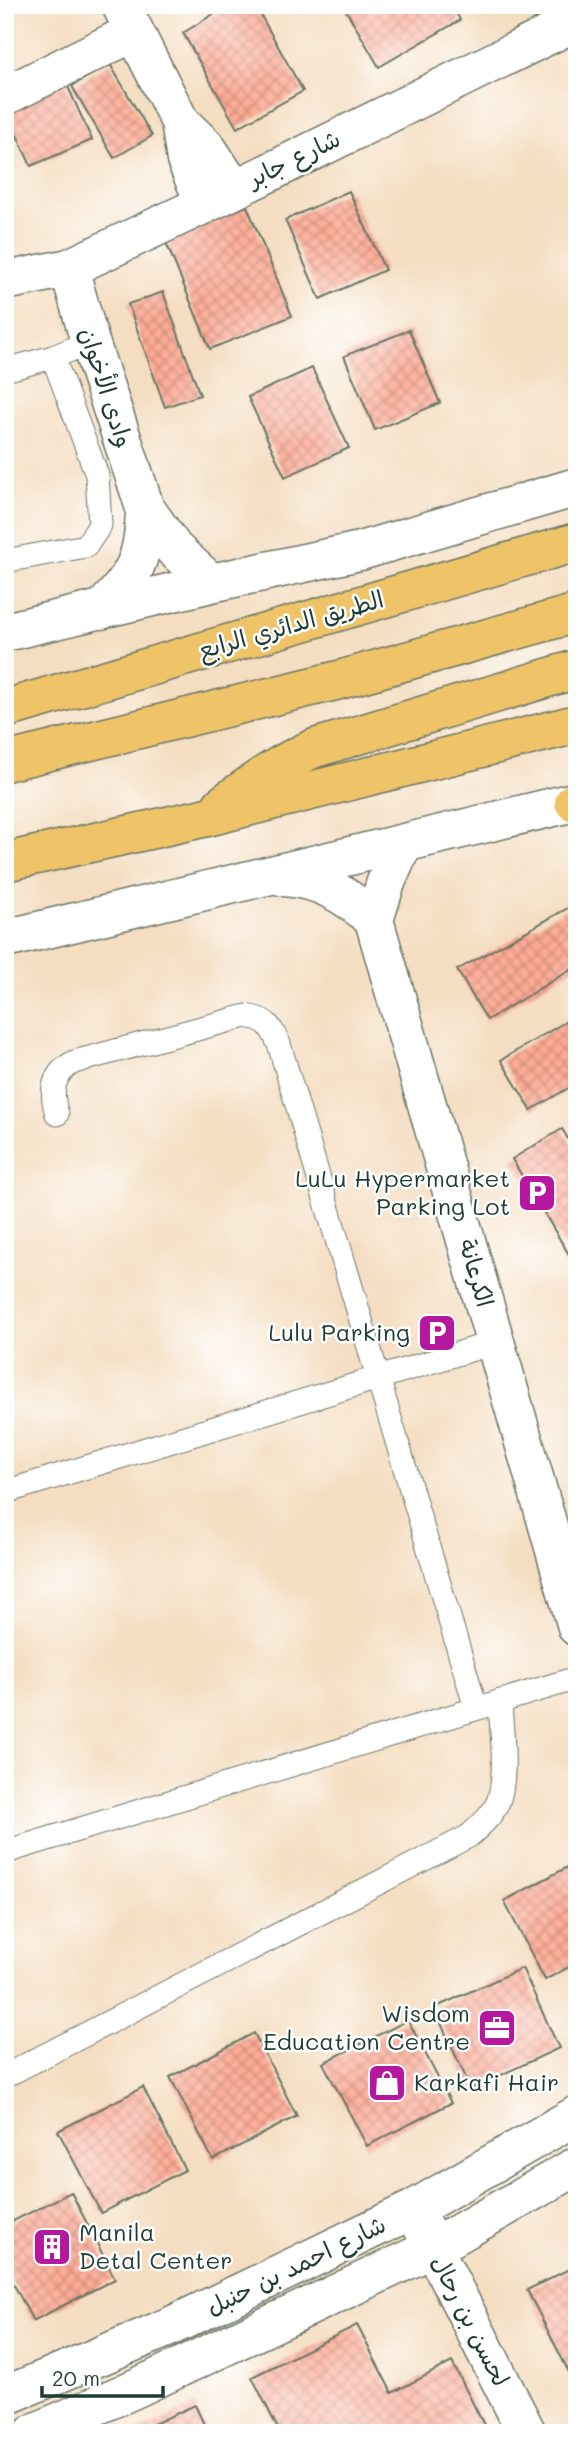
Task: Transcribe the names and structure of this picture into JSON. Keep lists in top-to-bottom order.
{
  "streets": {
    "main road": ["الطريق الدائري الرابع"],
    "street": [
      "شارع جابر",
      "وادى الأخوان",
      "الكرعانة",
      "شارع احمد بن حنبل",
      "لحسن بن رحال"
    ]
  },
  "crossings": [
    ["شارع جابر", "وادى الأخوان"],
    ["شارع احمد بن حنبل", "لحسن بن رحال"]
  ],
  "places": {
    "parking": ["LuLu Hypermarket Parking Lot", "Lulu Parking"],
    "office": ["Wisdom Education Centre"],
    "shop": ["Karkafi Hair"],
    "building": ["Manila Detal Center"]
  },
  "scale_bar": "20 m"
}
